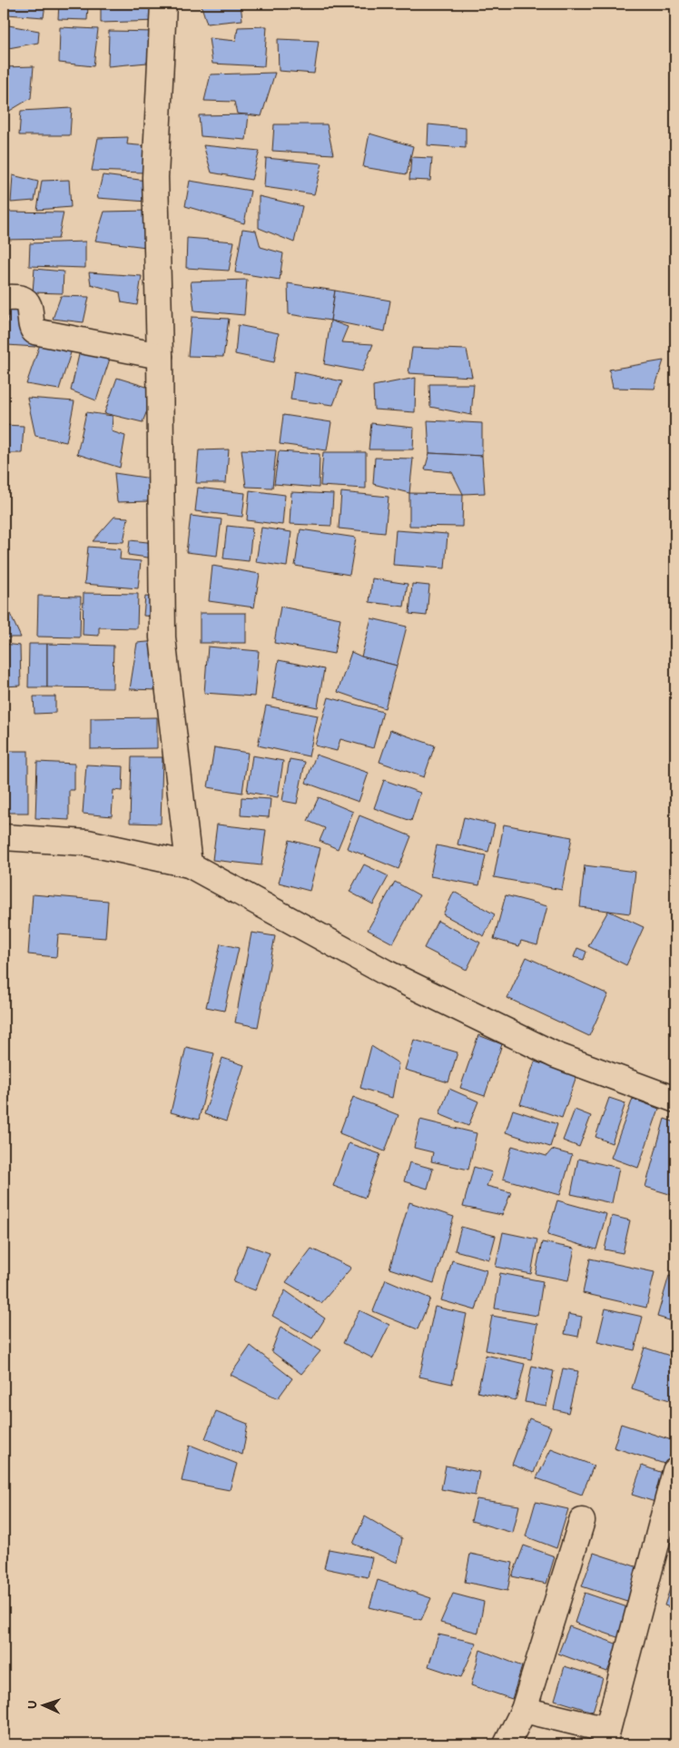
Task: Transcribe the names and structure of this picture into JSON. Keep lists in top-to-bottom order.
{
  "north": "left"
}
